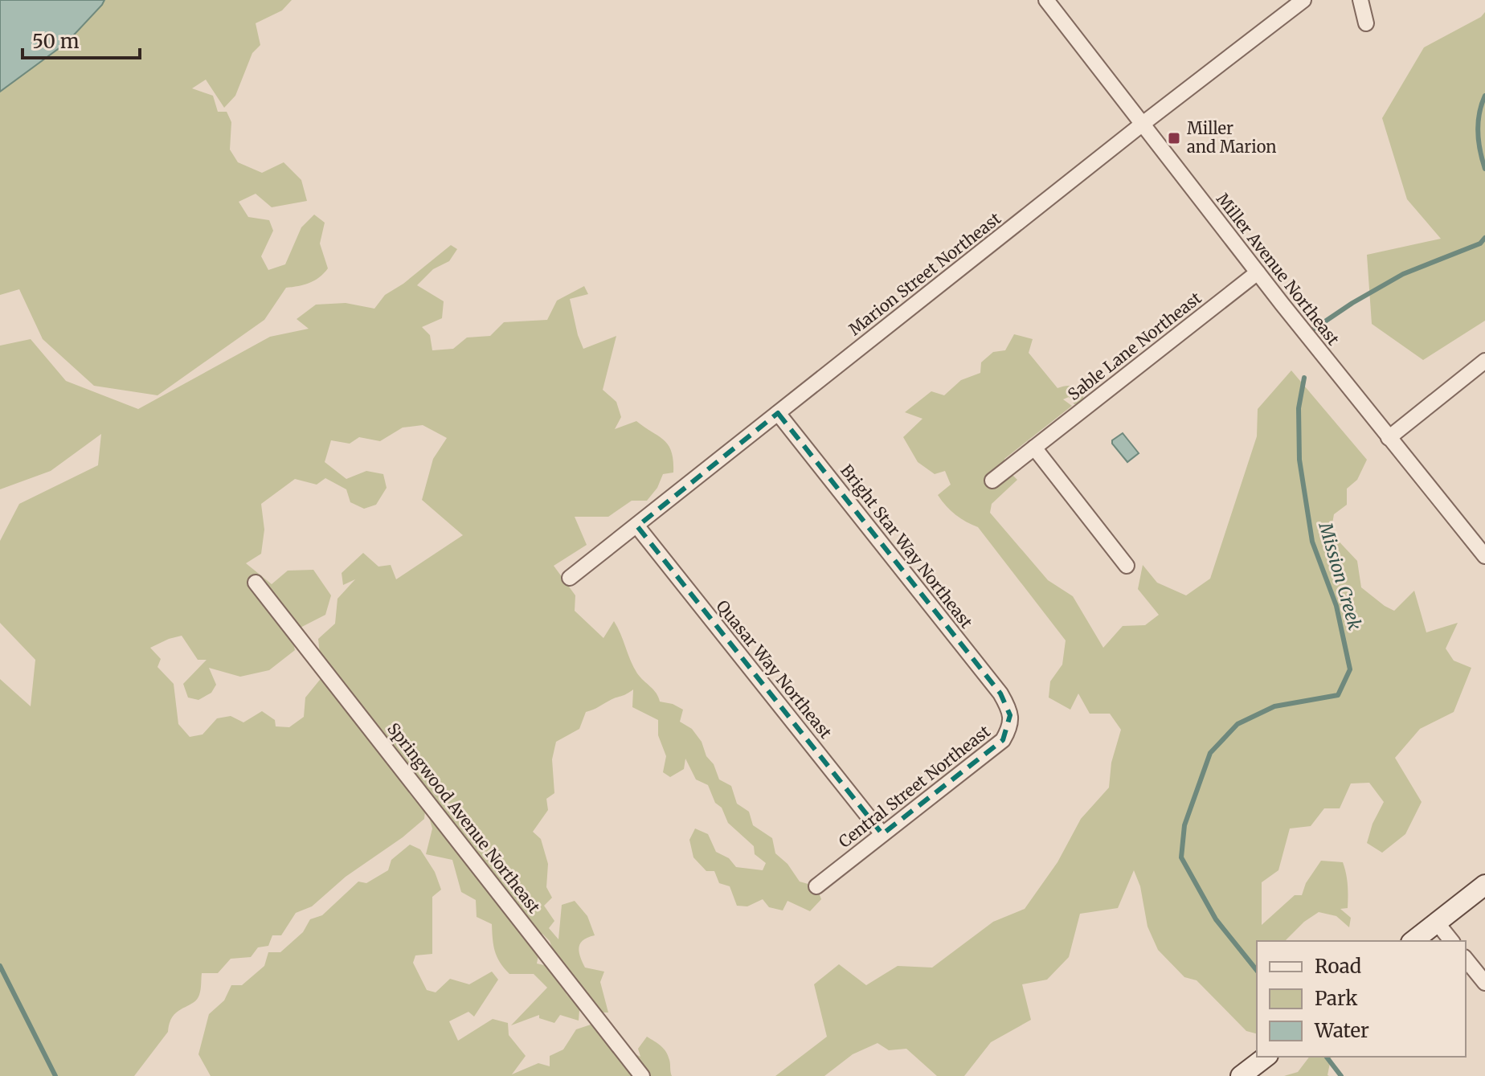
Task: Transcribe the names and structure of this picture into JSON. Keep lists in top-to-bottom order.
{
  "streets": {
    "street": [
      "Miller Avenue Northeast",
      "Marion Street Northeast",
      "Sable Lane Northeast",
      "Bright Star Way Northeast",
      "Quasar Way Northeast",
      "Central Street Northeast",
      "Springwood Avenue Northeast"
    ]
  },
  "crossings": [
    ["Miller Avenue Northeast", "Marion Street Northeast"],
    ["Miller Avenue Northeast", "Sable Lane Northeast"],
    ["Marion Street Northeast", "Bright Star Way Northeast"],
    ["Marion Street Northeast", "Quasar Way Northeast"],
    ["Bright Star Way Northeast", "Central Street Northeast"],
    ["Quasar Way Northeast", "Central Street Northeast"]
  ],
  "water": ["Mission Creek"],
  "places": {
    "transit": ["Miller and Marion"]
  },
  "legend": ["Road", "Park", "Water"],
  "scale_bar": "50 m"
}
